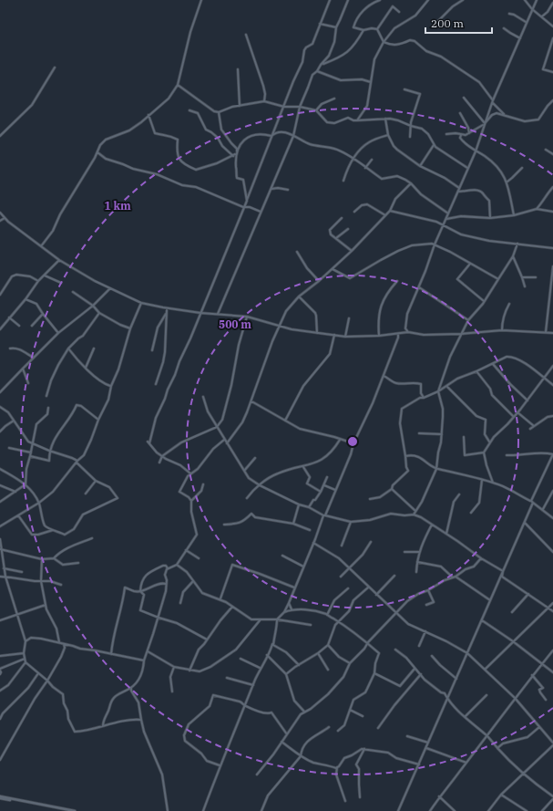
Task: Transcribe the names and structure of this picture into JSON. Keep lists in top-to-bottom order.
{
  "scale_bar": "200 m",
  "rings": ["1 km", "500 m"]
}
